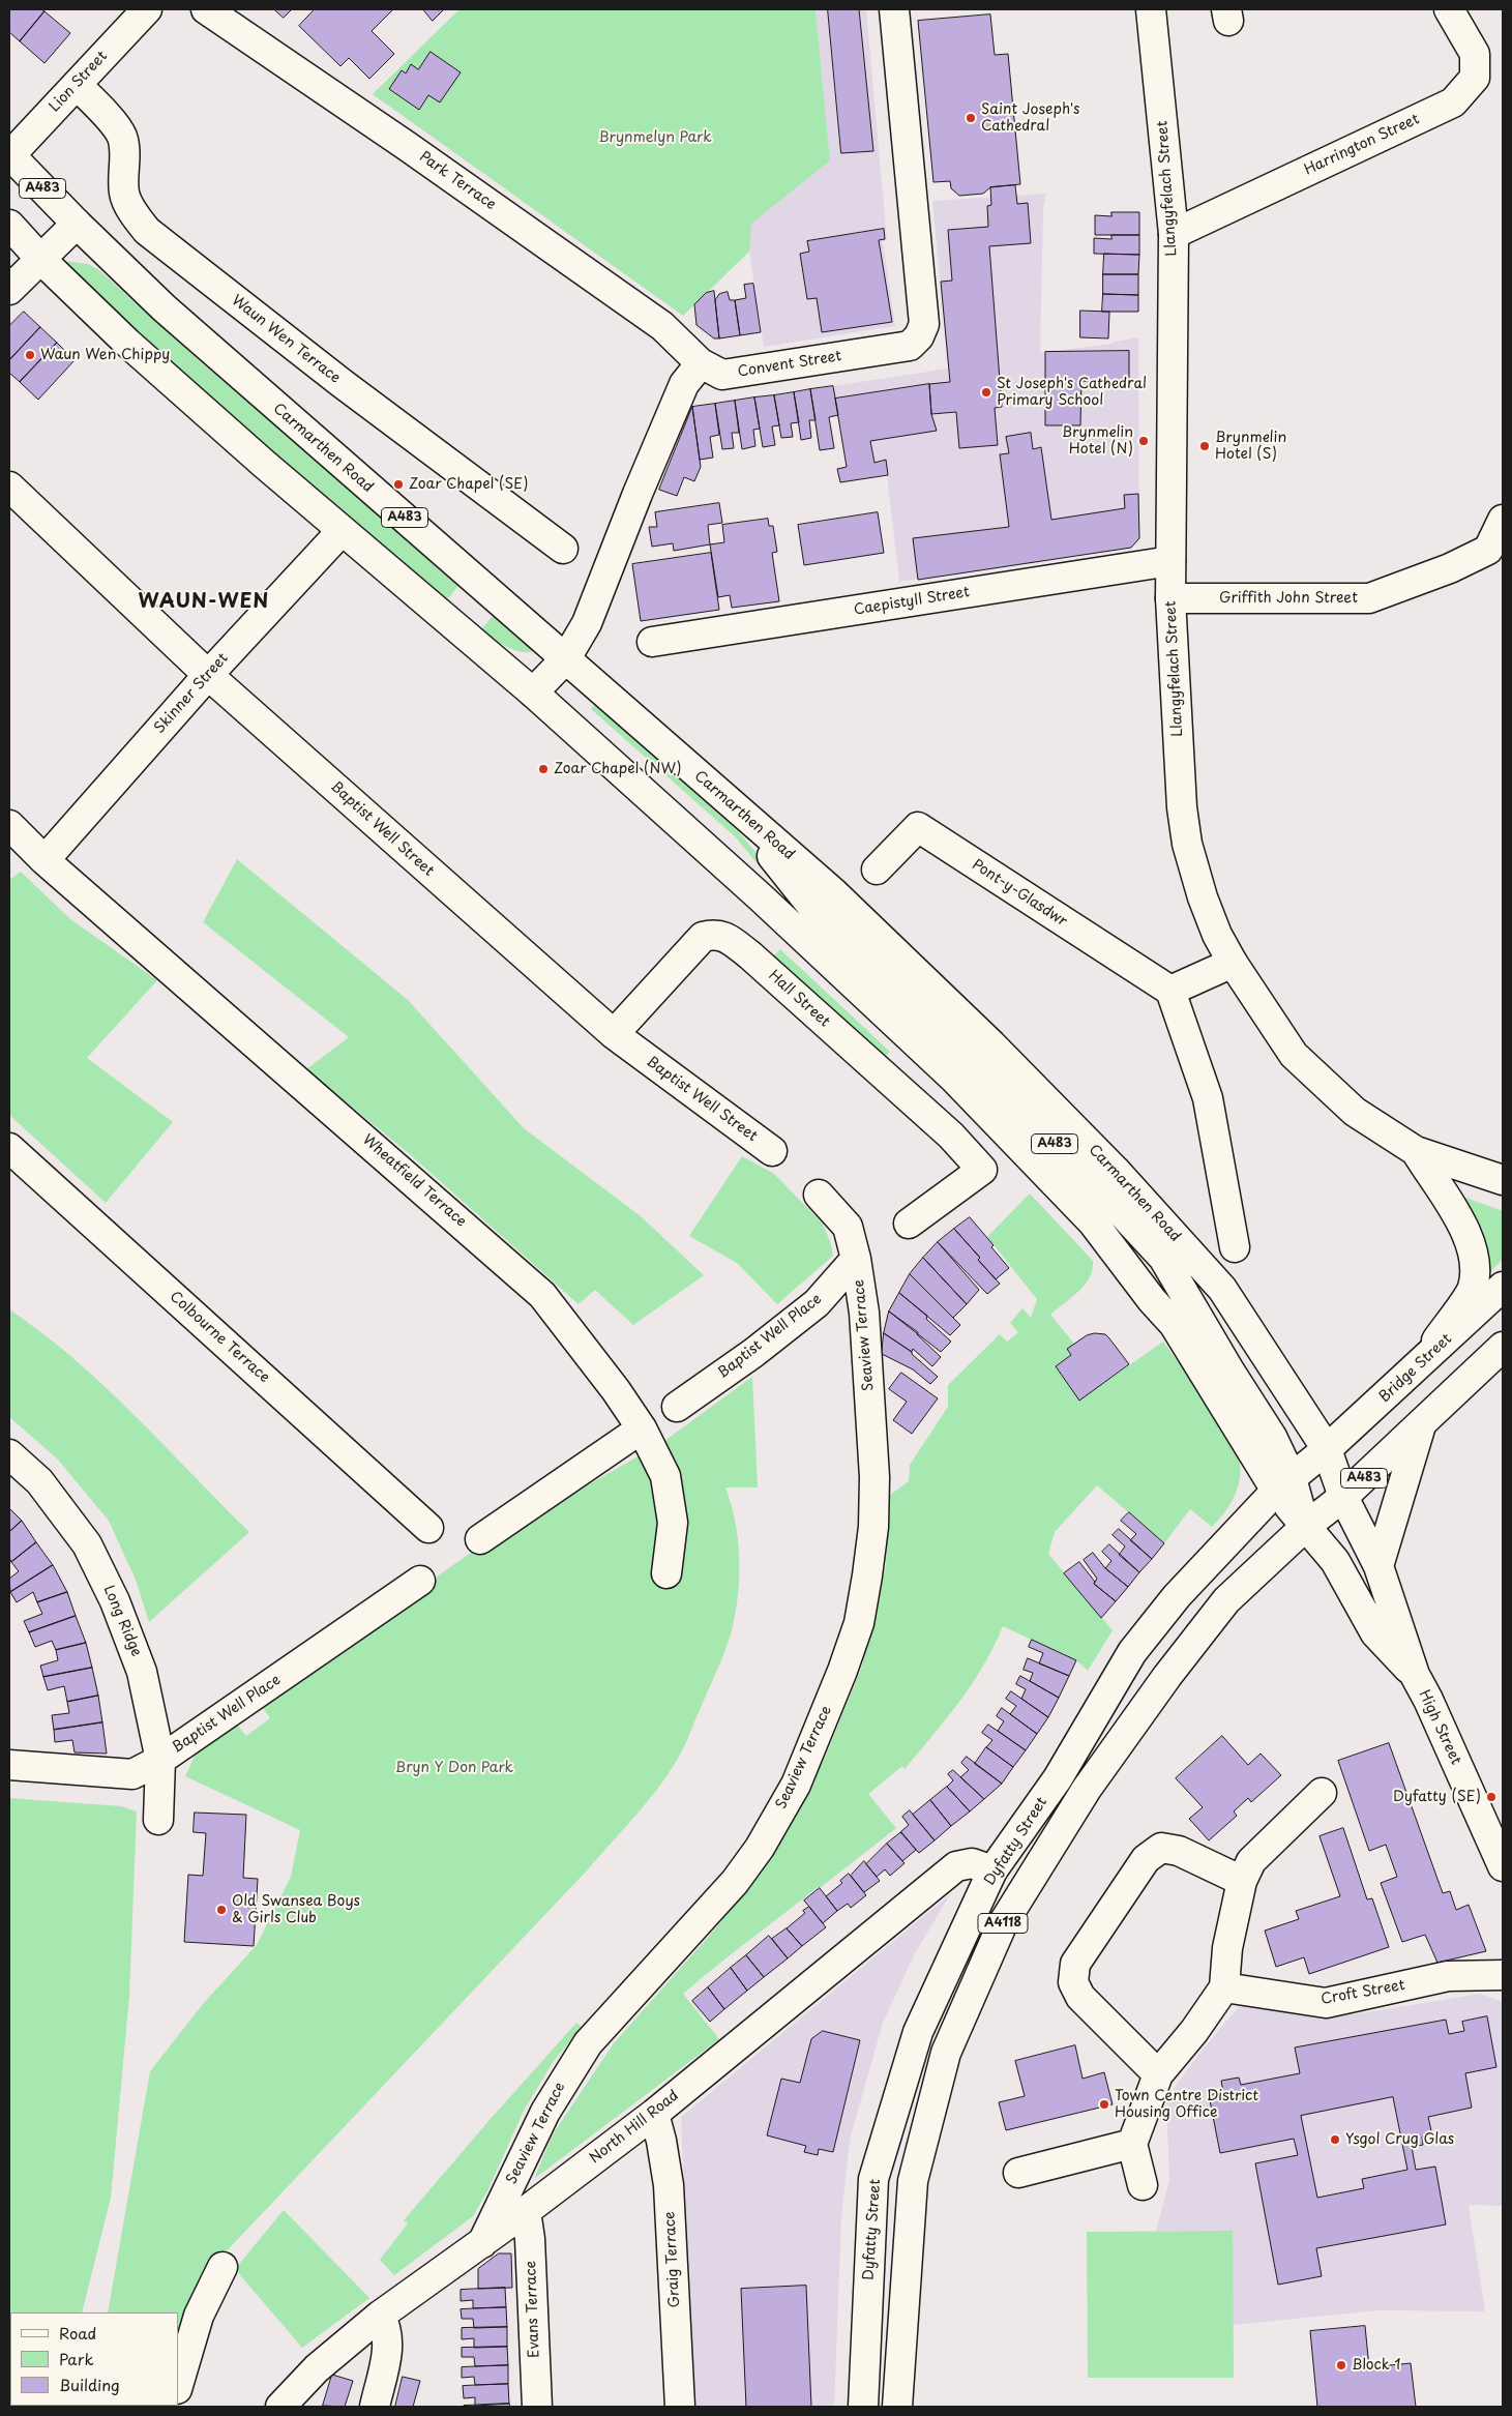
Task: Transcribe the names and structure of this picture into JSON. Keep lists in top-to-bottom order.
{
  "streets": {
    "street": [
      "Lion Street",
      "Harrington Street",
      "Park Terrace",
      "A483",
      "Llangyfelach Street",
      "Waun Wen Terrace",
      "Convent Street",
      "Carmarthen Road",
      "Griffith John Street",
      "Caepistyll Street",
      "Skinner Street",
      "Baptist Well Street",
      "Pont-y-Glasdwr",
      "Hall Street",
      "Wheatfield Terrace",
      "Seaview Terrace",
      "Baptist Well Place",
      "Colbourne Terrace",
      "Bridge Street",
      "Long Ridge",
      "High Street",
      "Dyfatty Street",
      "A4118",
      "Croft Street",
      "North Hill Road",
      "Graig Terrace",
      "Evans Terrace"
    ]
  },
  "crossings": [
    ["Lion Street", "Waun Wen Terrace"],
    ["Lion Street", "Carmarthen Road"],
    ["Harrington Street", "Llangyfelach Street"],
    ["Park Terrace", "Convent Street"],
    ["A483", "Carmarthen Road"],
    ["A483", "Skinner Street"],
    ["A483", "Dyfatty Street"],
    ["A483", "A4118"],
    ["Llangyfelach Street", "Griffith John Street"],
    ["Llangyfelach Street", "Caepistyll Street"],
    ["Carmarthen Road", "Bridge Street"],
    ["Carmarthen Road", "High Street"],
    ["Carmarthen Road", "Dyfatty Street"],
    ["Skinner Street", "Baptist Well Street"],
    ["Skinner Street", "Wheatfield Terrace"],
    ["Baptist Well Street", "Hall Street"],
    ["Seaview Terrace", "Baptist Well Place"],
    ["Seaview Terrace", "North Hill Road"],
    ["Baptist Well Place", "Long Ridge"],
    ["Bridge Street", "Dyfatty Street"],
    ["Dyfatty Street", "North Hill Road"],
    ["North Hill Road", "Graig Terrace"],
    ["North Hill Road", "Evans Terrace"]
  ],
  "districts": ["WAUN-WEN"],
  "parks": ["Brynmelyn Park", "Bryn Y Don Park"],
  "places": [
    "Saint Joseph's Cathedral",
    "Waun Wen Chippy",
    "St Joseph's Cathedral Primary School",
    "Brynmelin Hotel (N)",
    "Brynmelin Hotel (S)",
    "Zoar Chapel (SE)",
    "Zoar Chapel (NW)",
    "Dyfatty (SE)",
    "Old Swansea Boys & Girls Club",
    "Town Centre District Housing Office",
    "Ysgol Crug Glas",
    "Block 1"
  ],
  "legend": ["Road", "Park", "Building"]
}
